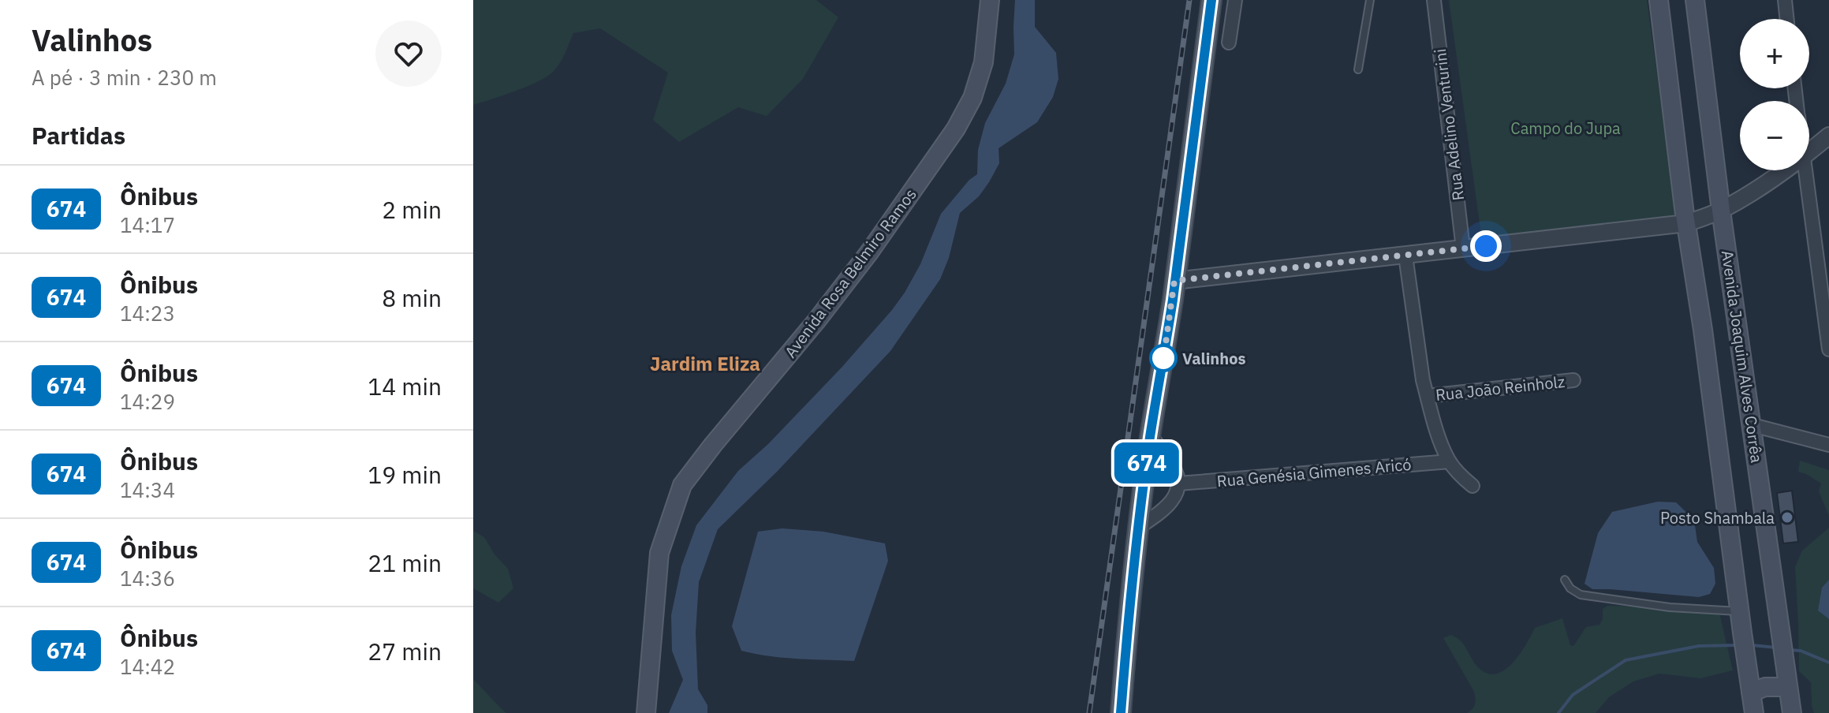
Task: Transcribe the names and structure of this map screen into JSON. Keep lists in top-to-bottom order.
{
  "streets": {
    "main road": ["Avenida Rosa Belmiro Ramos", "Avenida Joaquim Alves Corrêa"],
    "street": ["Rua Adelino Venturini", "Rua João Reinholz", "Rua Genésia Gimenes Aricó"]
  },
  "districts": ["Jardim Eliza"],
  "parks": ["Campo do Jupa"],
  "places": ["Valinhos", "Posto Shambala"],
  "lines": ["bus line 674"],
  "page": {
    "heading": [
      ["Valinhos", "A pé · 3 min · 230 m"],
      "Partidas"
    ],
    "on_map": "674",
    "map_buttons": ["+", "−"],
    "list": [
      {
        "mark": "674",
        "name": "Ônibus",
        "note": "14:17",
        "value": "2 min"
      },
      {
        "mark": "674",
        "name": "Ônibus",
        "note": "14:23",
        "value": "8 min"
      },
      {
        "mark": "674",
        "name": "Ônibus",
        "note": "14:29",
        "value": "14 min"
      },
      {
        "mark": "674",
        "name": "Ônibus",
        "note": "14:34",
        "value": "19 min"
      },
      {
        "mark": "674",
        "name": "Ônibus",
        "note": "14:36",
        "value": "21 min"
      },
      {
        "mark": "674",
        "name": "Ônibus",
        "note": "14:42",
        "value": "27 min"
      }
    ]
  }
}
